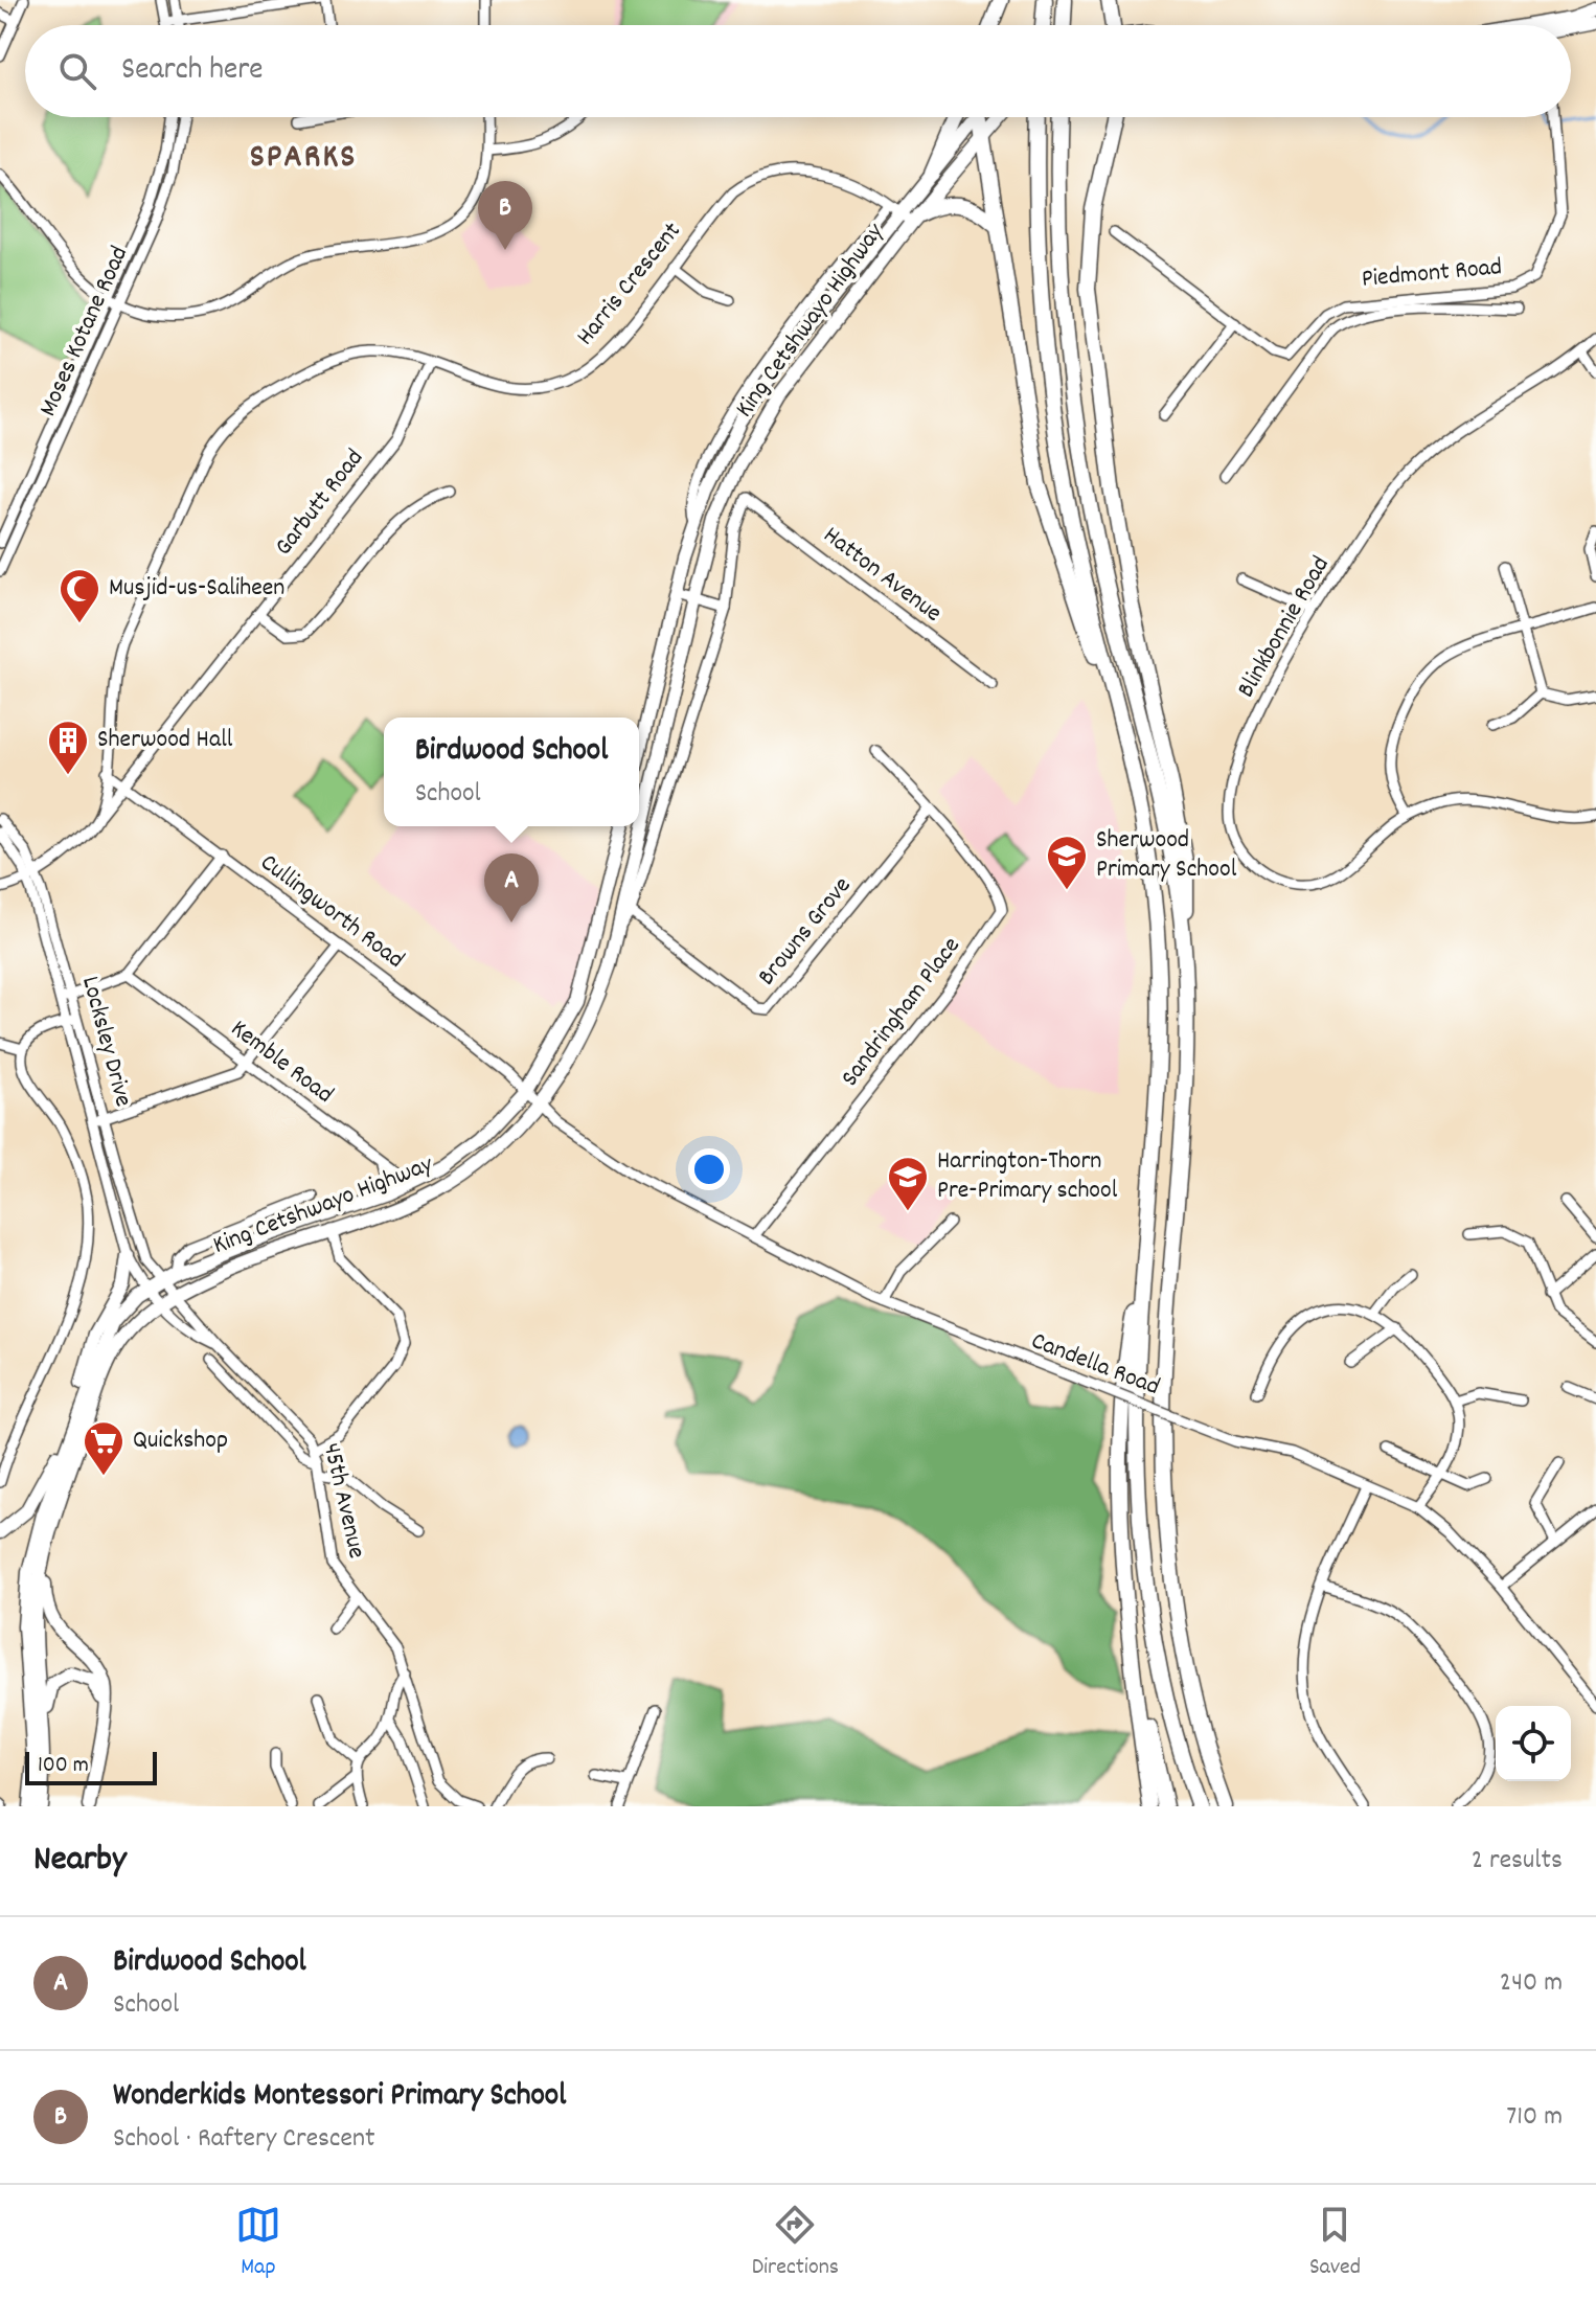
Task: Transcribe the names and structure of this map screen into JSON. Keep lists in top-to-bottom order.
{
  "streets": {
    "main road": ["King Cetshwayo Highway"],
    "street": [
      "Piedmont Road",
      "Harris Crescent",
      "Moses Kotane Road",
      "Garbutt Road",
      "Hatton Avenue",
      "Blinkbonnie Road",
      "Cullingworth Road",
      "Browns Grove",
      "Sandringham Place",
      "Locksley Drive",
      "Kemble Road",
      "Candella Road",
      "45th Avenue"
    ]
  },
  "crossings": [
    ["Harris Crescent", "King Cetshwayo Highway"],
    ["Harris Crescent", "Garbutt Road"],
    ["Harris Crescent", "Cullingworth Road"],
    ["King Cetshwayo Highway", "Cullingworth Road"],
    ["King Cetshwayo Highway", "Locksley Drive"],
    ["King Cetshwayo Highway", "Kemble Road"],
    ["King Cetshwayo Highway", "Candella Road"],
    ["King Cetshwayo Highway", "45th Avenue"],
    ["Garbutt Road", "Cullingworth Road"],
    ["Cullingworth Road", "Candella Road"],
    ["Browns Grove", "Sandringham Place"],
    ["Sandringham Place", "Candella Road"],
    ["Locksley Drive", "45th Avenue"]
  ],
  "districts": ["SPARKS"],
  "places": {
    "mosque": ["Musjid-us-Saliheen"],
    "building": ["Sherwood Hall"],
    "school or university": ["Sherwood Primary School", "Harrington-Thorn Pre-Primary school"],
    "supermarket": ["Quickshop"]
  },
  "scale_bar": "100 m",
  "page": {
    "search": "Search here",
    "pins": ["B", "A"],
    "popup": ["Birdwood School", "School"],
    "scale": "100 m",
    "heading": ["Nearby", "2 results"],
    "list": [
      {
        "mark": "A",
        "name": "Birdwood School",
        "note": "School",
        "value": "240 m"
      },
      {
        "mark": "B",
        "name": "Wonderkids Montessori Primary School",
        "note": "School · Raftery Crescent",
        "value": "710 m"
      }
    ],
    "nav": ["Map", "Directions", "Saved"]
  }
}
